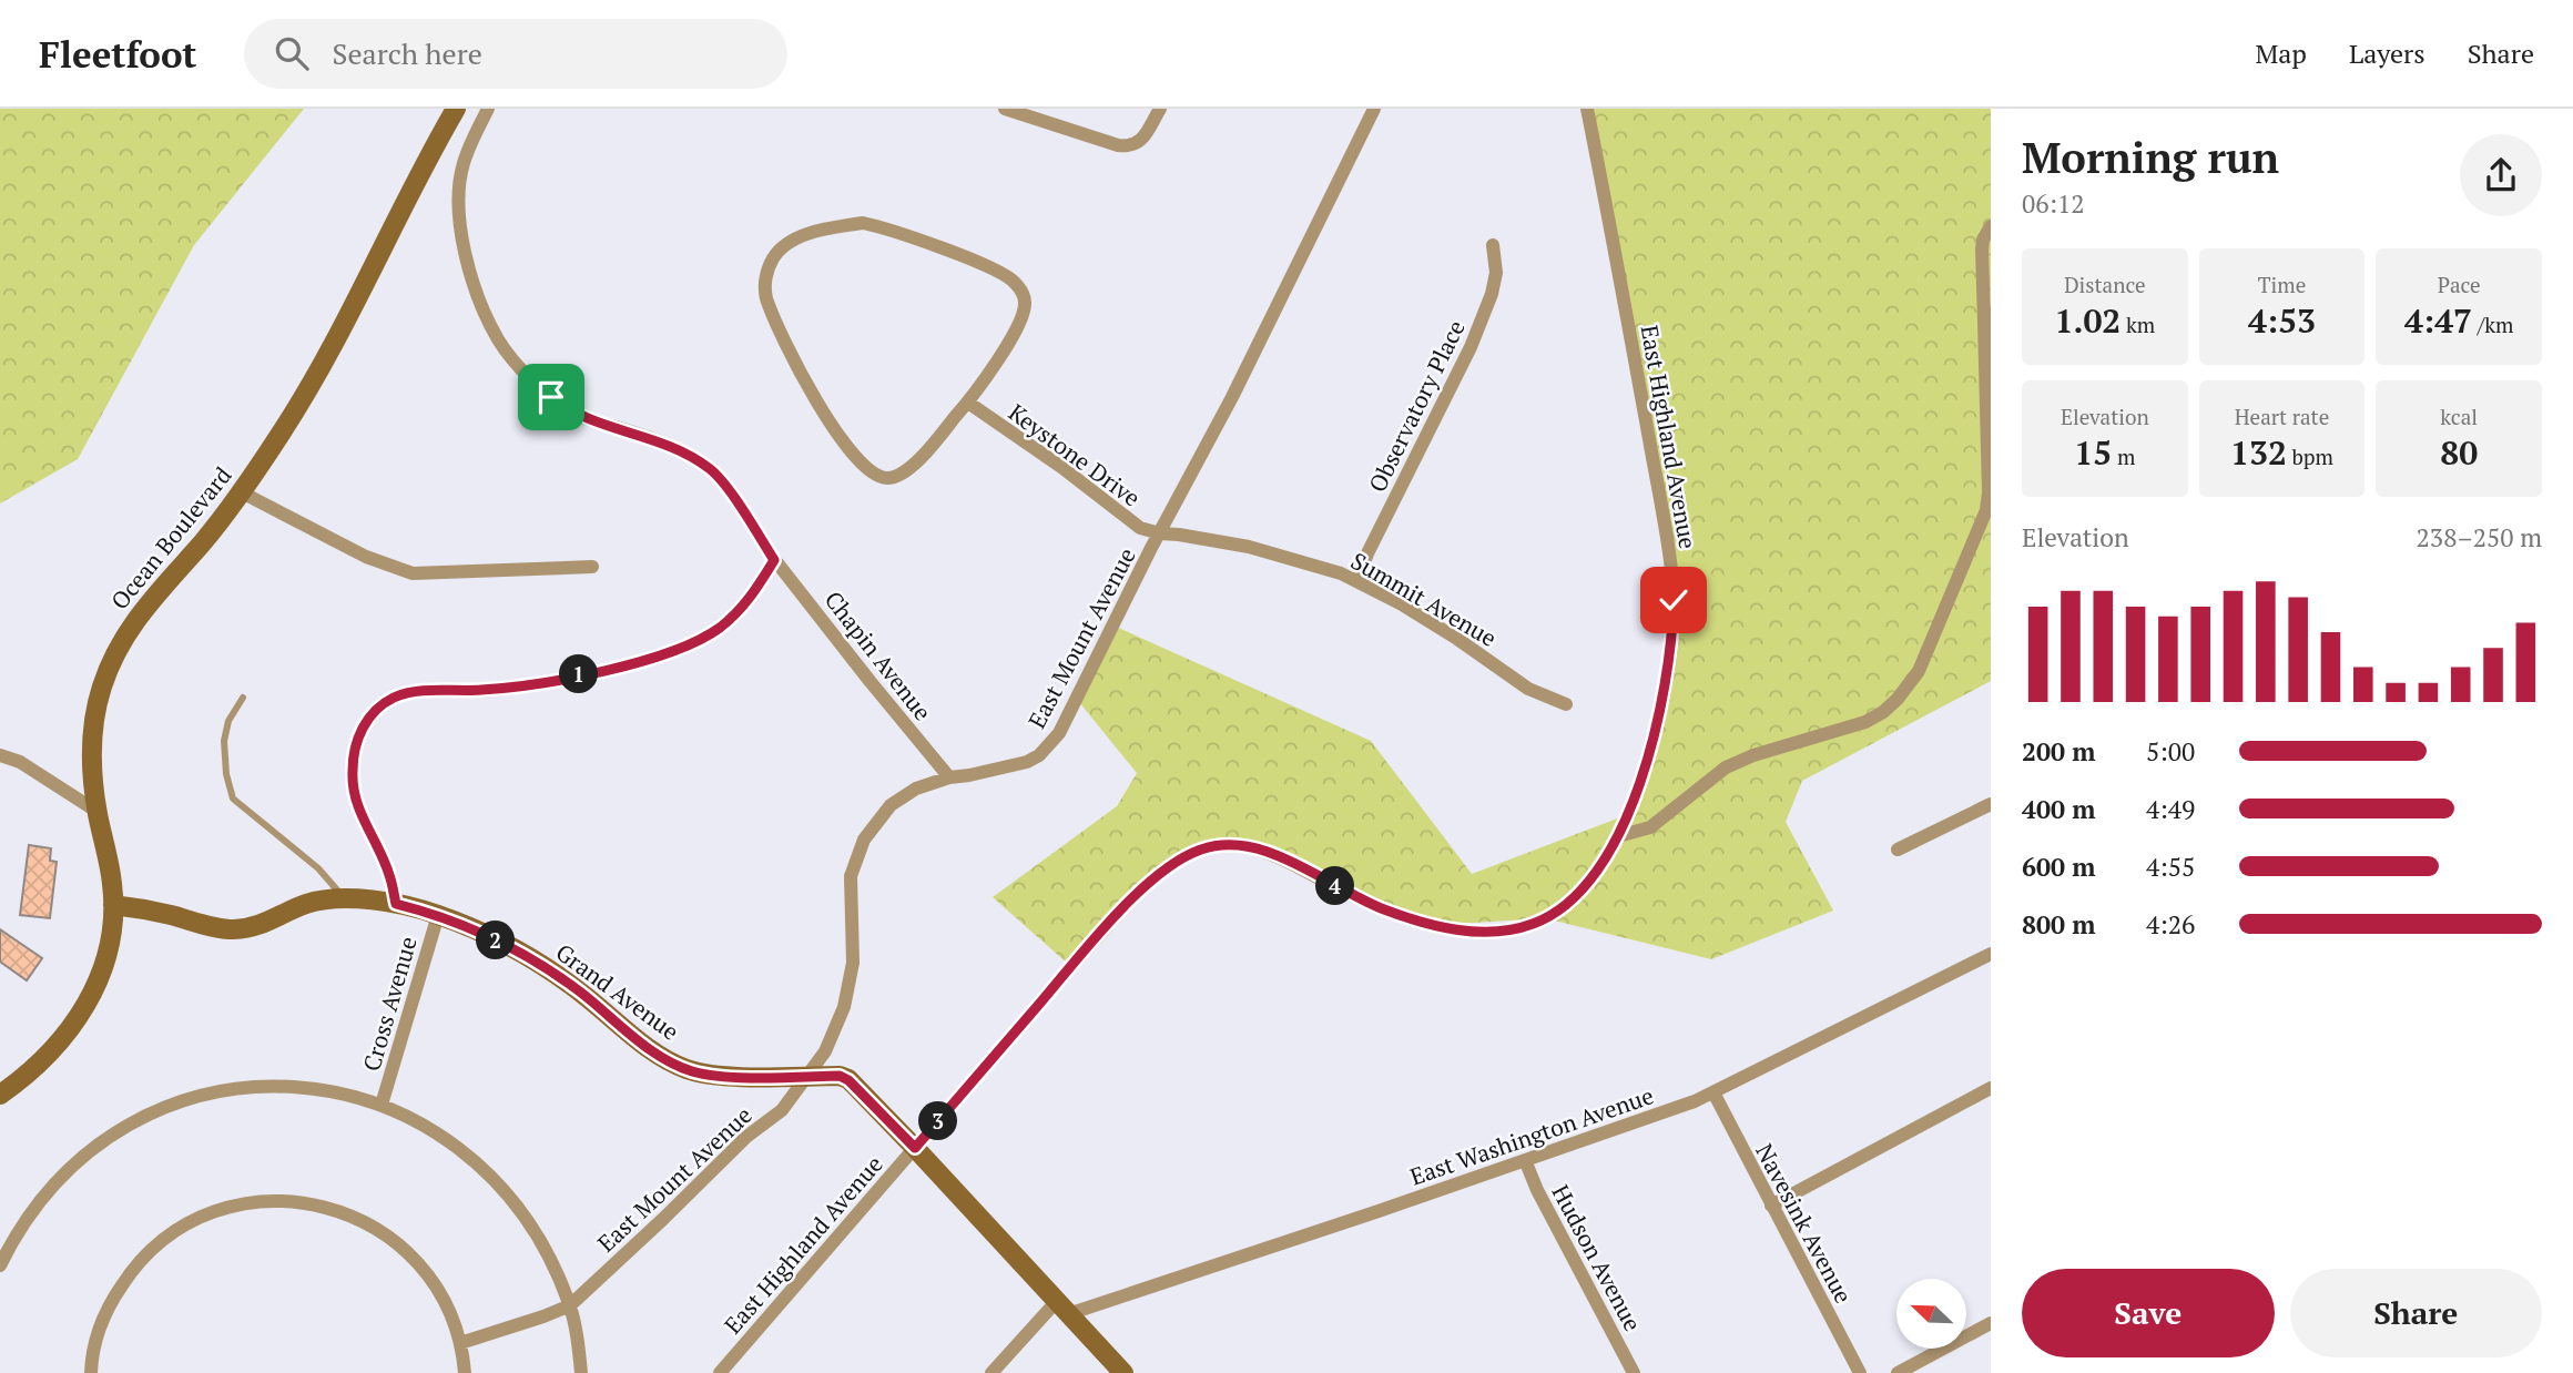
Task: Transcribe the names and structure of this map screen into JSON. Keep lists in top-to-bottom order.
{
  "streets": {
    "street": [
      "Observatory Place",
      "East Highland Avenue",
      "Keystone Drive",
      "Ocean Boulevard",
      "Summit Avenue",
      "East Mount Avenue",
      "Chapin Avenue",
      "Grand Avenue",
      "Cross Avenue",
      "East Washington Avenue",
      "Navesink Avenue",
      "Hudson Avenue"
    ]
  },
  "crossings": [
    ["Observatory Place", "Summit Avenue"],
    ["East Highland Avenue", "Grand Avenue"],
    ["Keystone Drive", "Summit Avenue"],
    ["Keystone Drive", "East Mount Avenue"],
    ["Ocean Boulevard", "Grand Avenue"],
    ["Summit Avenue", "East Mount Avenue"],
    ["East Mount Avenue", "Chapin Avenue"],
    ["Grand Avenue", "Cross Avenue"],
    ["Grand Avenue", "East Washington Avenue"],
    ["East Washington Avenue", "Navesink Avenue"],
    ["East Washington Avenue", "Hudson Avenue"]
  ],
  "north": "top left",
  "page": {
    "header": "Fleetfoot",
    "search": "Search here",
    "nav": ["Map", "Layers", "Share"],
    "heading": ["Morning run", "06:12"],
    "stats": [
      ["Distance", "1.02 km"],
      ["Time", "4:53"],
      ["Pace", "4:47 /km"],
      ["Elevation", "15 m"],
      ["Heart rate", "132 bpm"],
      ["kcal", "80"]
    ],
    "chart": ["Elevation", "238–250 m"],
    "pins": [
      "1",
      "4",
      "2",
      "3"
    ],
    "list": [
      {
        "name": "200 m",
        "note": "5:00"
      },
      {
        "name": "400 m",
        "note": "4:49"
      },
      {
        "name": "600 m",
        "note": "4:55"
      },
      {
        "name": "800 m",
        "note": "4:26"
      }
    ],
    "buttons": ["Save", "Share"]
  }
}
